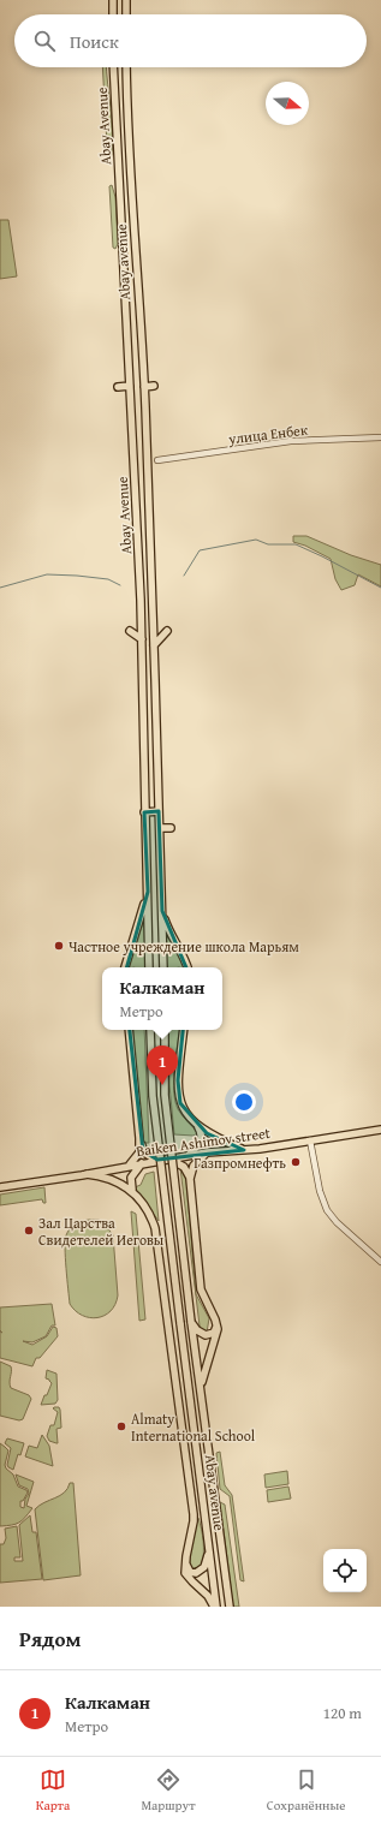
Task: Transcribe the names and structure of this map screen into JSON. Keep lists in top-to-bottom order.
{
  "streets": {
    "main road": ["Abay Avenue", "Abay avenue", "Baiken Ashimov street"],
    "street": ["улица Енбек"]
  },
  "crossings": [
    ["Abay Avenue", "Abay avenue"]
  ],
  "places": [
    "Частное учреждение школа Марьям",
    "Газпромнефть",
    "Зал Царства Свидетелей Иеговы",
    "Almaty International School"
  ],
  "north": "right",
  "page": {
    "search": "Поиск",
    "popup": ["Калкаман", "Метро"],
    "pins": "1",
    "heading": "Рядом",
    "list": [
      {
        "mark": "1",
        "name": "Калкаман",
        "note": "Метро",
        "value": "120 m"
      }
    ],
    "nav": ["Карта", "Маршрут", "Сохранённые"]
  }
}
